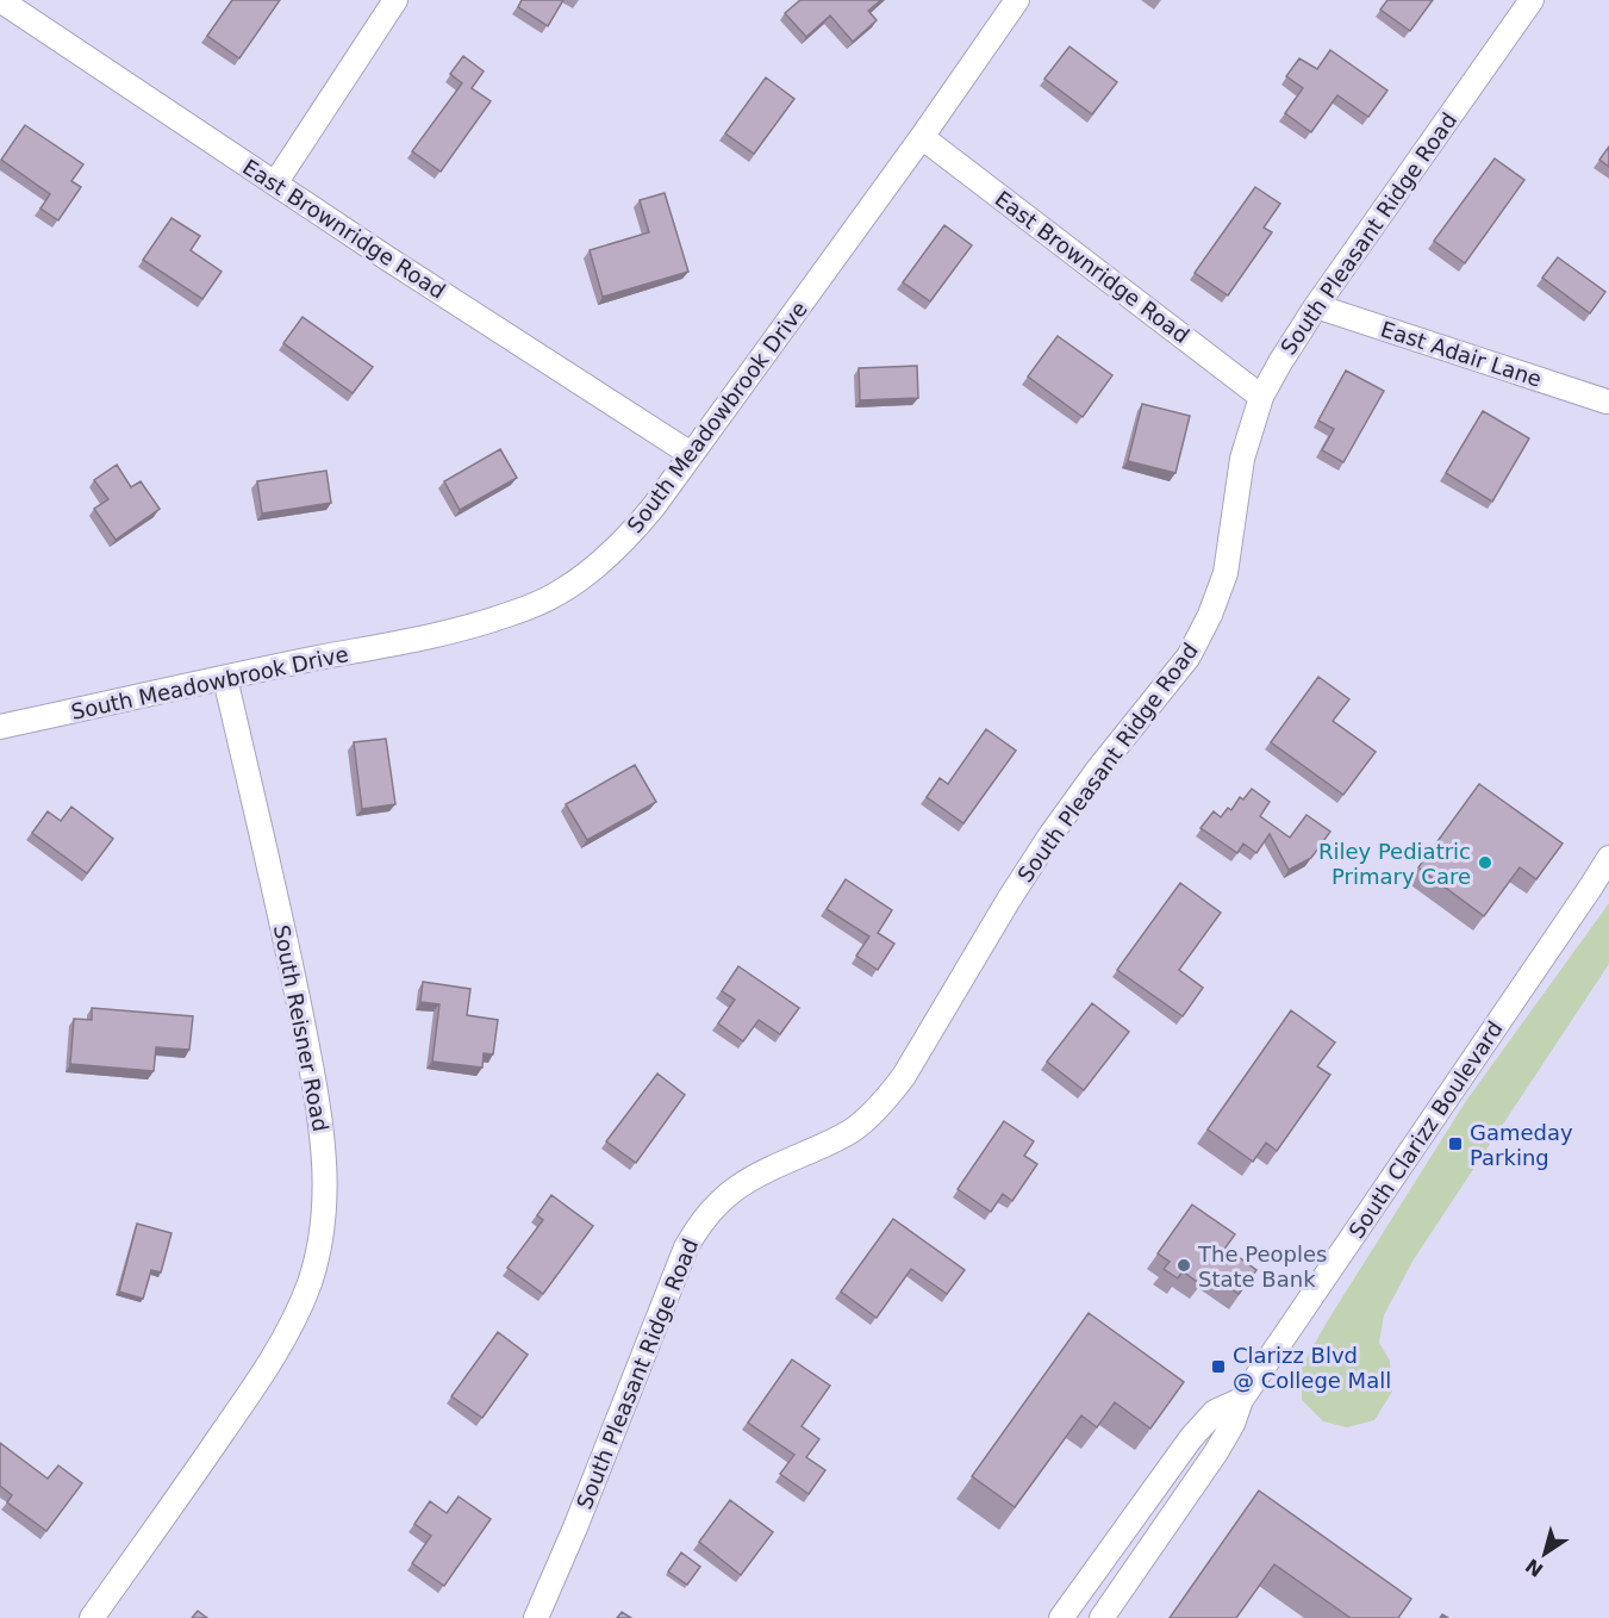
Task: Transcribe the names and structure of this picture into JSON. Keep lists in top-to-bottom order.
{
  "streets": {
    "street": [
      "East Brownridge Road",
      "South Pleasant Ridge Road",
      "East Adair Lane",
      "South Meadowbrook Drive",
      "South Reisner Road",
      "South Clarizz Boulevard"
    ]
  },
  "crossings": [
    ["East Brownridge Road", "South Pleasant Ridge Road"],
    ["East Brownridge Road", "South Meadowbrook Drive"],
    ["South Pleasant Ridge Road", "East Adair Lane"],
    ["South Meadowbrook Drive", "South Reisner Road"]
  ],
  "places": {
    "other": ["Riley Pediatric Primary Care", "The Peoples State Bank"],
    "transit": ["Gameday Parking", "Clarizz Blvd @ College Mall"]
  },
  "north": "bottom left"
}
